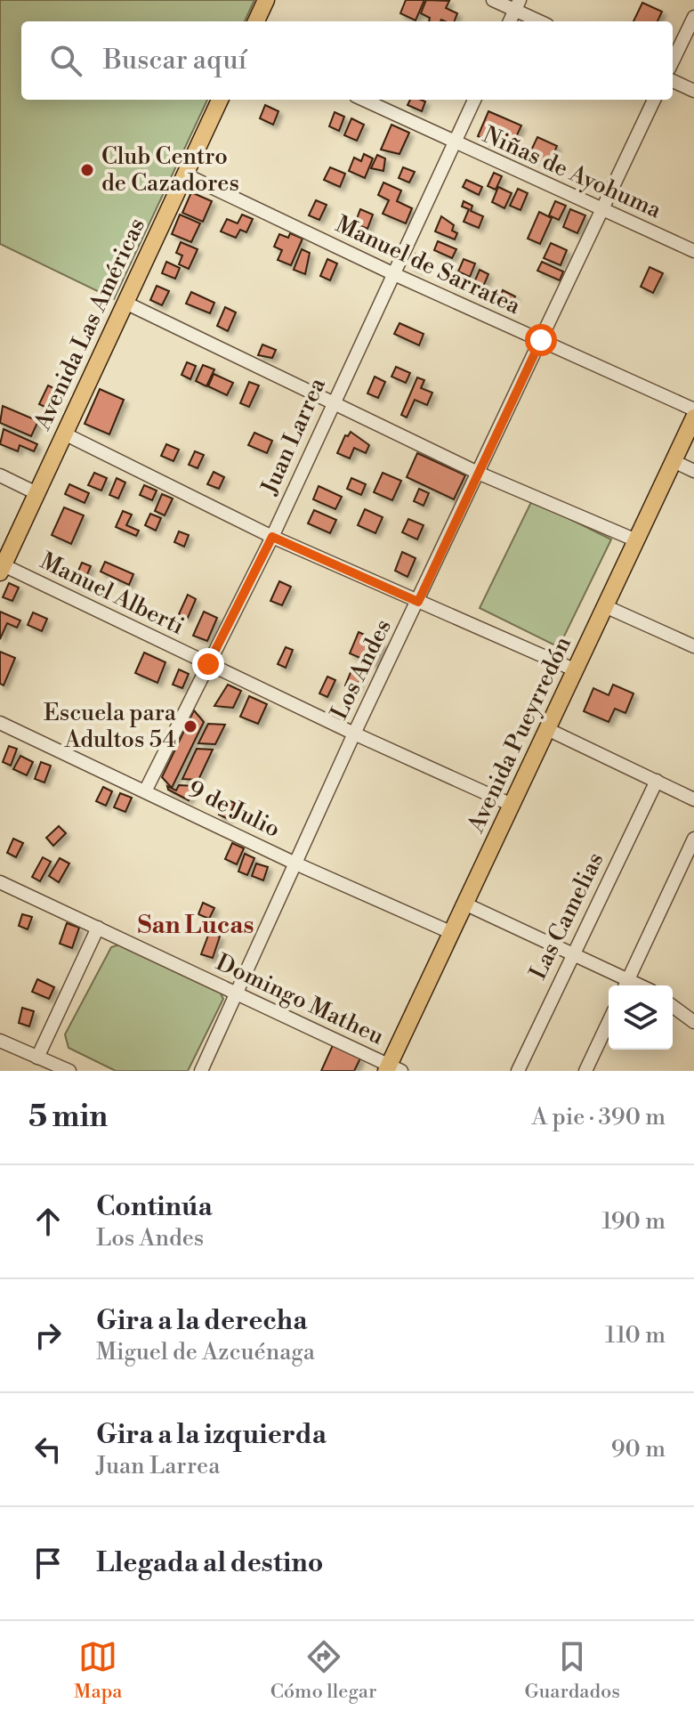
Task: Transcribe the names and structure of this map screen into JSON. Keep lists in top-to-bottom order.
{
  "streets": {
    "main road": ["Avenida Las Américas", "Avenida Pueyrredón"],
    "street": [
      "Niñas de Ayohuma",
      "Manuel de Sarratea",
      "Juan Larrea",
      "Manuel Alberti",
      "Los Andes",
      "9 de Julio",
      "Las Camelias",
      "Domingo Matheu"
    ]
  },
  "crossings": [
    ["Niñas de Ayohuma", "Juan Larrea"],
    ["Niñas de Ayohuma", "Los Andes"],
    ["Manuel de Sarratea", "Avenida Las Américas"],
    ["Manuel de Sarratea", "Juan Larrea"],
    ["Manuel de Sarratea", "Los Andes"],
    ["Avenida Las Américas", "Manuel Alberti"],
    ["Juan Larrea", "Manuel Alberti"],
    ["Juan Larrea", "9 de Julio"],
    ["Manuel Alberti", "Los Andes"],
    ["Manuel Alberti", "Avenida Pueyrredón"],
    ["Los Andes", "9 de Julio"],
    ["Los Andes", "Domingo Matheu"],
    ["Avenida Pueyrredón", "9 de Julio"],
    ["Avenida Pueyrredón", "Domingo Matheu"]
  ],
  "districts": ["San Lucas"],
  "places": ["Club Centro de Cazadores", "Escuela para Adultos 54"],
  "page": {
    "search": "Buscar aquí",
    "heading": ["5 min", "A pie · 390 m"],
    "list": [
      ["Continúa", "Los Andes", "190 m"],
      ["Gira a la derecha", "Miguel de Azcuénaga", "110 m"],
      ["Gira a la izquierda", "Juan Larrea", "90 m"],
      "Llegada al destino"
    ],
    "nav": ["Mapa", "Cómo llegar", "Guardados"]
  }
}
